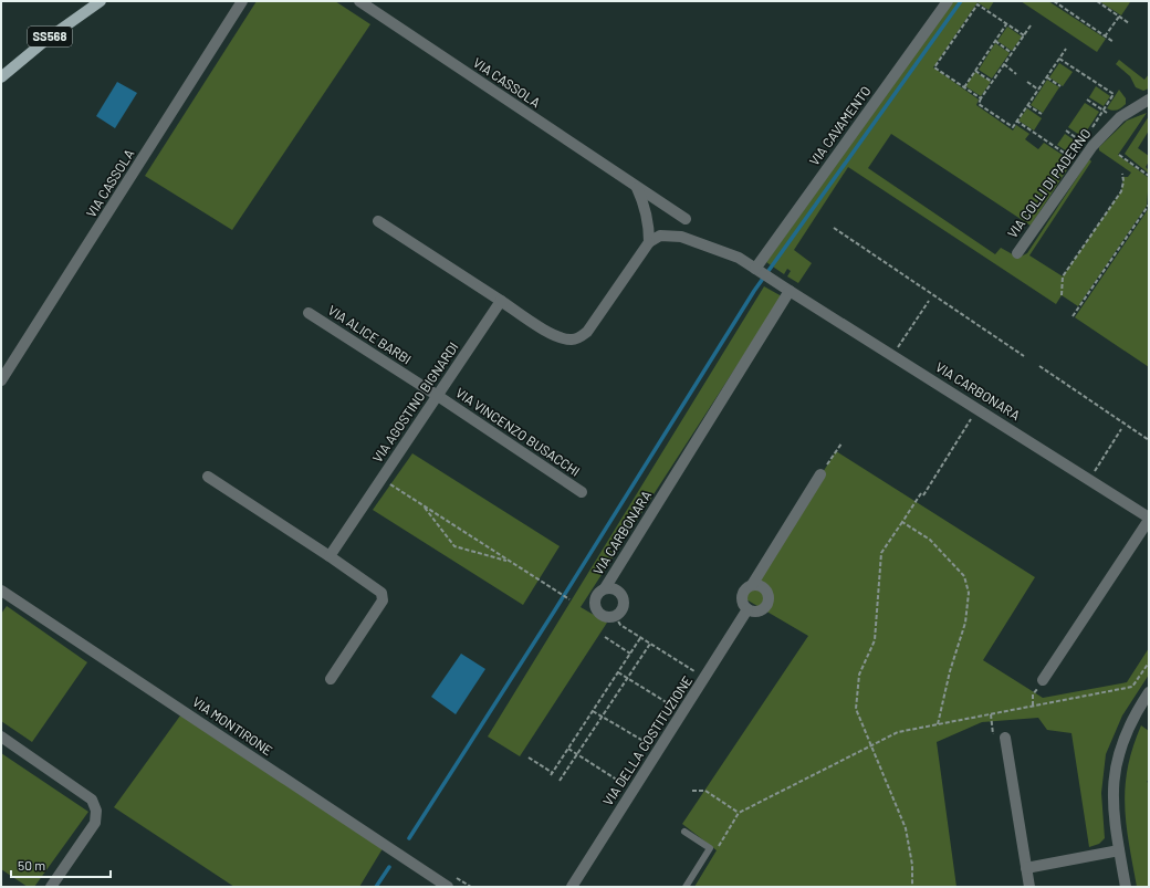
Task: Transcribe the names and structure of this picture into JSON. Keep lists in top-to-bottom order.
{
  "streets": {
    "main road": ["SS568"],
    "street": [
      "VIA CASSOLA",
      "VIA CAVAMENTO",
      "VIA COLLI DI PADERNO",
      "VIA ALICE BARBI",
      "VIA CARBONARA",
      "VIA AGOSTINO BIGNARDI",
      "VIA VINCENZO BUSACCHI",
      "VIA MONTIRONE",
      "VIA DELLA COSTITUZIONE"
    ]
  },
  "crossings": [
    ["VIA CAVAMENTO", "VIA CARBONARA"],
    ["VIA ALICE BARBI", "VIA AGOSTINO BIGNARDI"],
    ["VIA ALICE BARBI", "VIA VINCENZO BUSACCHI"],
    ["VIA AGOSTINO BIGNARDI", "VIA VINCENZO BUSACCHI"]
  ],
  "scale_bar": "50 m"
}
